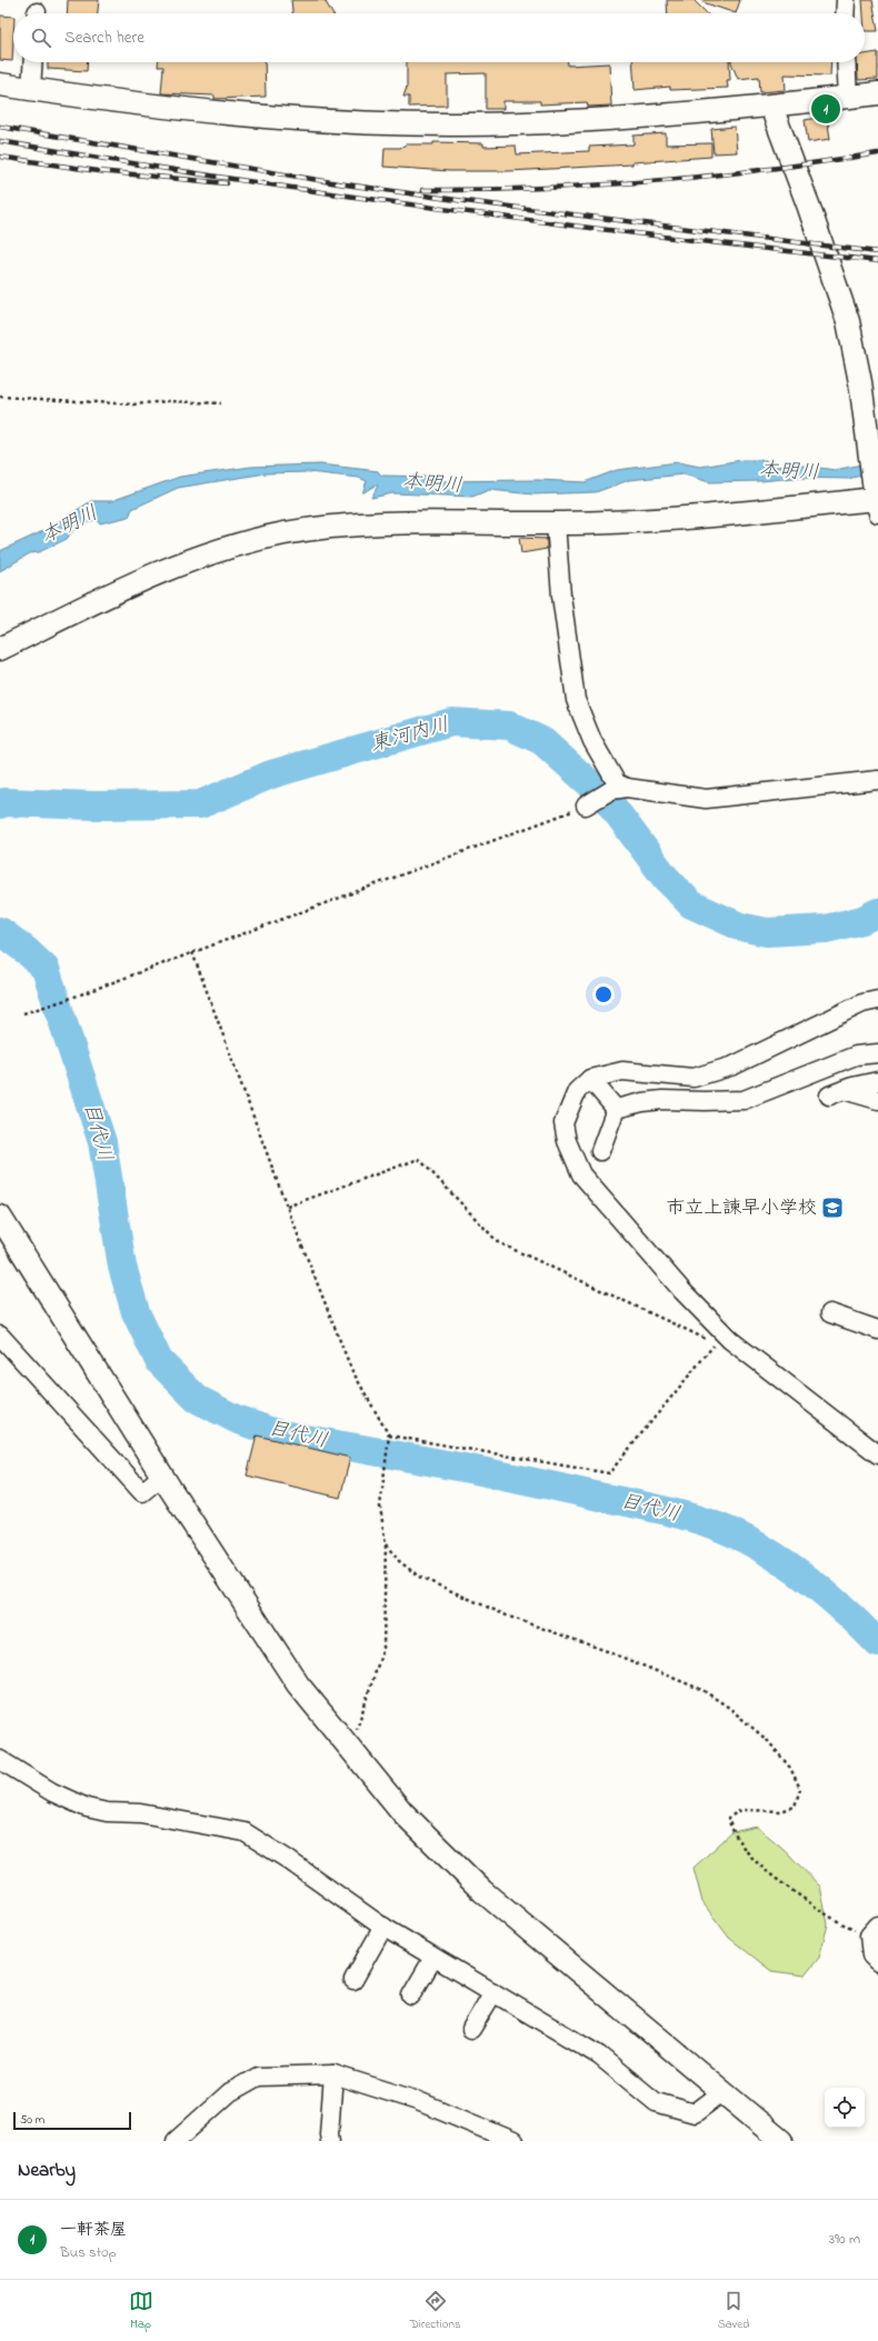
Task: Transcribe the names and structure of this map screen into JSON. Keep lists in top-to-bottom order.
{
  "water": ["本明川", "東河内川", "目代川"],
  "places": {
    "school or university": ["市立上諫早小学校"]
  },
  "scale_bar": "50 m",
  "page": {
    "search": "Search here",
    "pins": "1",
    "scale": "50 m",
    "heading": "Nearby",
    "list": [
      {
        "mark": "1",
        "name": "一軒茶屋",
        "note": "Bus stop",
        "value": "390 m"
      }
    ],
    "nav": ["Map", "Directions", "Saved"]
  }
}
